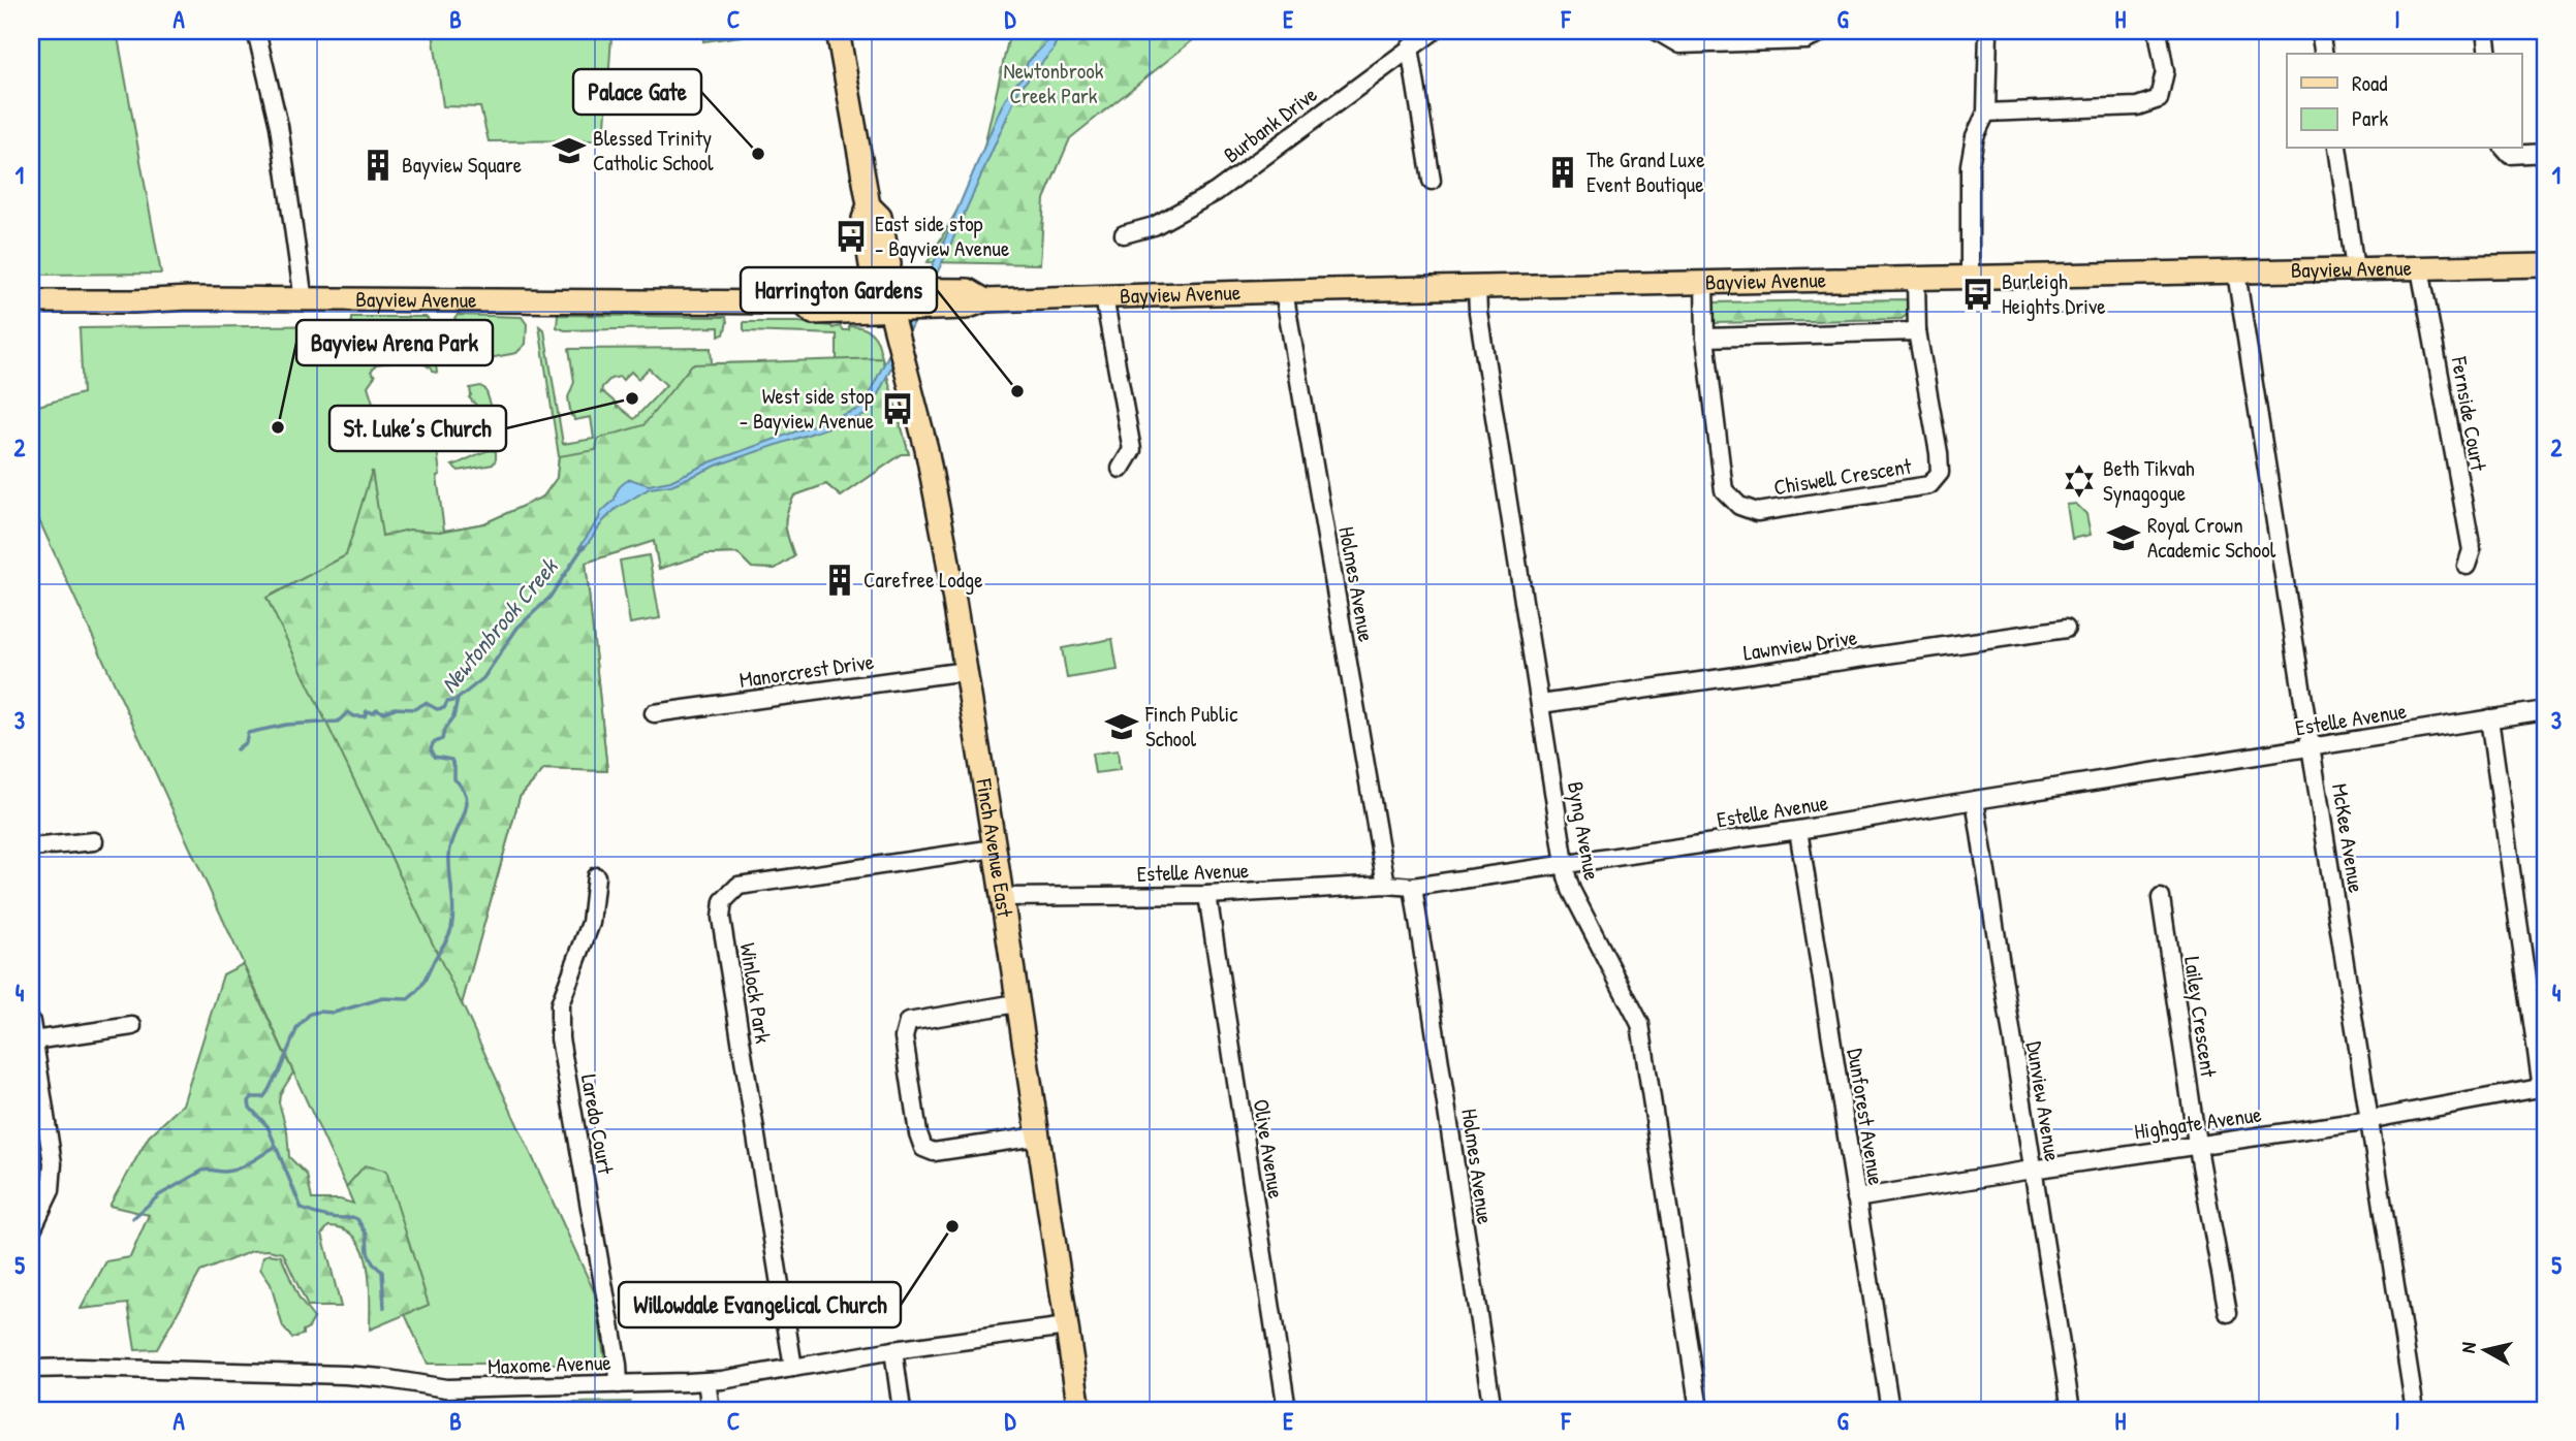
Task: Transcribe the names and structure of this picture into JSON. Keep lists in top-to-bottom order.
{
  "streets": {
    "main road": ["Bayview Avenue", "Finch Avenue East"],
    "street": [
      "Burbank Drive",
      "Fernside Court",
      "Chiswell Crescent",
      "Holmes Avenue",
      "Lawnview Drive",
      "Manorcrest Drive",
      "Estelle Avenue",
      "Byng Avenue",
      "McKee Avenue",
      "Winlock Park",
      "Lailey Crescent",
      "Dunview Avenue",
      "Dunforest Avenue",
      "Highgate Avenue",
      "Laredo Court",
      "Olive Avenue",
      "Maxome Avenue"
    ]
  },
  "crossings": [
    ["Bayview Avenue", "Fernside Court"],
    ["Bayview Avenue", "Chiswell Crescent"],
    ["Bayview Avenue", "Holmes Avenue"],
    ["Bayview Avenue", "Byng Avenue"],
    ["Bayview Avenue", "McKee Avenue"],
    ["Bayview Avenue", "Finch Avenue East"],
    ["Holmes Avenue", "Estelle Avenue"],
    ["Lawnview Drive", "Byng Avenue"],
    ["Manorcrest Drive", "Finch Avenue East"],
    ["Estelle Avenue", "Byng Avenue"],
    ["Estelle Avenue", "McKee Avenue"],
    ["Estelle Avenue", "Finch Avenue East"],
    ["Estelle Avenue", "Dunview Avenue"],
    ["Estelle Avenue", "Dunforest Avenue"],
    ["Estelle Avenue", "Olive Avenue"],
    ["McKee Avenue", "Highgate Avenue"],
    ["Finch Avenue East", "Winlock Park"],
    ["Finch Avenue East", "Maxome Avenue"],
    ["Winlock Park", "Maxome Avenue"],
    ["Lailey Crescent", "Highgate Avenue"],
    ["Dunview Avenue", "Highgate Avenue"],
    ["Dunforest Avenue", "Highgate Avenue"],
    ["Laredo Court", "Maxome Avenue"]
  ],
  "water": ["Newtonbrook Creek"],
  "parks": ["Newtonbrook Creek Park"],
  "places": {
    "school or university": ["Blessed Trinity Catholic School", "Royal Crown Academic School", "Finch Public School"],
    "other": [
      "Palace Gate",
      "Harrington Gardens",
      "St. Luke’s Church",
      "Bayview Arena Park",
      "Willowdale Evangelical Church"
    ],
    "building": ["Bayview Square", "The Grand Luxe Event Boutique", "Carefree Lodge"],
    "bus stop": ["East side stop - Bayview Avenue", "Burleigh Heights Drive", "West side stop - Bayview Avenue"],
    "synagogue": ["Beth Tikvah Synagogue"]
  },
  "legend": ["Road", "Park"],
  "north": "left",
  "grid": {
    "columns": [
      "A",
      "B",
      "C",
      "D",
      "E",
      "F",
      "G",
      "H",
      "I"
    ],
    "rows": [
      "1",
      "2",
      "3",
      "4",
      "5"
    ]
  }
}
